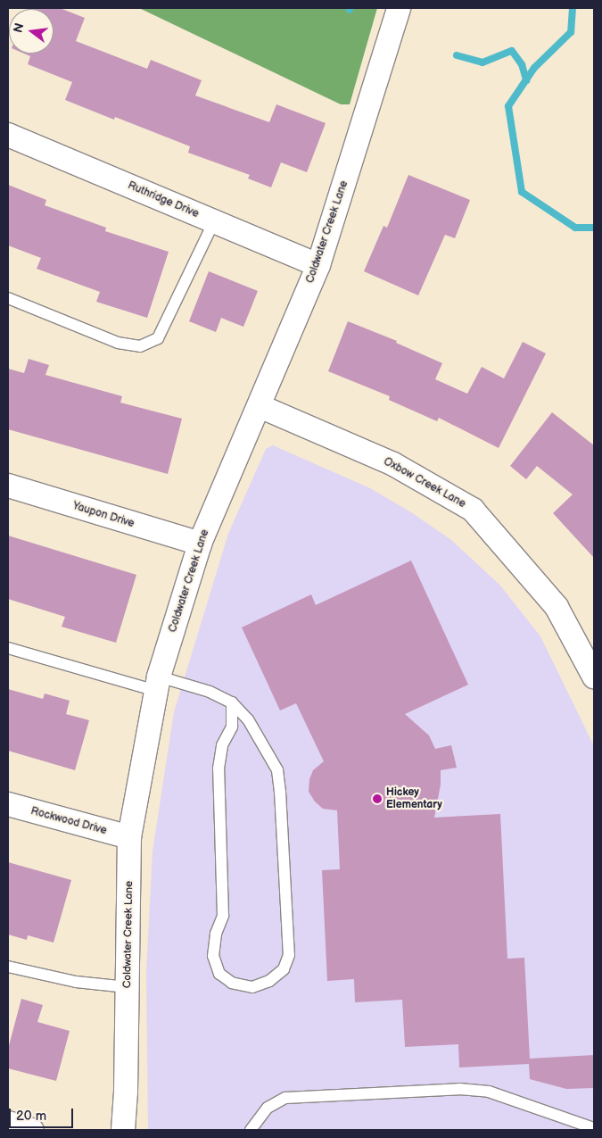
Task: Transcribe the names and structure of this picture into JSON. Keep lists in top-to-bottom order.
{
  "streets": {
    "street": [
      "Ruthridge Drive",
      "Coldwater Creek Lane",
      "Oxbow Creek Lane",
      "Yaupon Drive",
      "Rockwood Drive"
    ]
  },
  "crossings": [
    ["Ruthridge Drive", "Coldwater Creek Lane"],
    ["Coldwater Creek Lane", "Oxbow Creek Lane"],
    ["Coldwater Creek Lane", "Yaupon Drive"],
    ["Coldwater Creek Lane", "Rockwood Drive"]
  ],
  "places": ["Hickey Elementary"],
  "scale_bar": "20 m",
  "north": "left"
}
